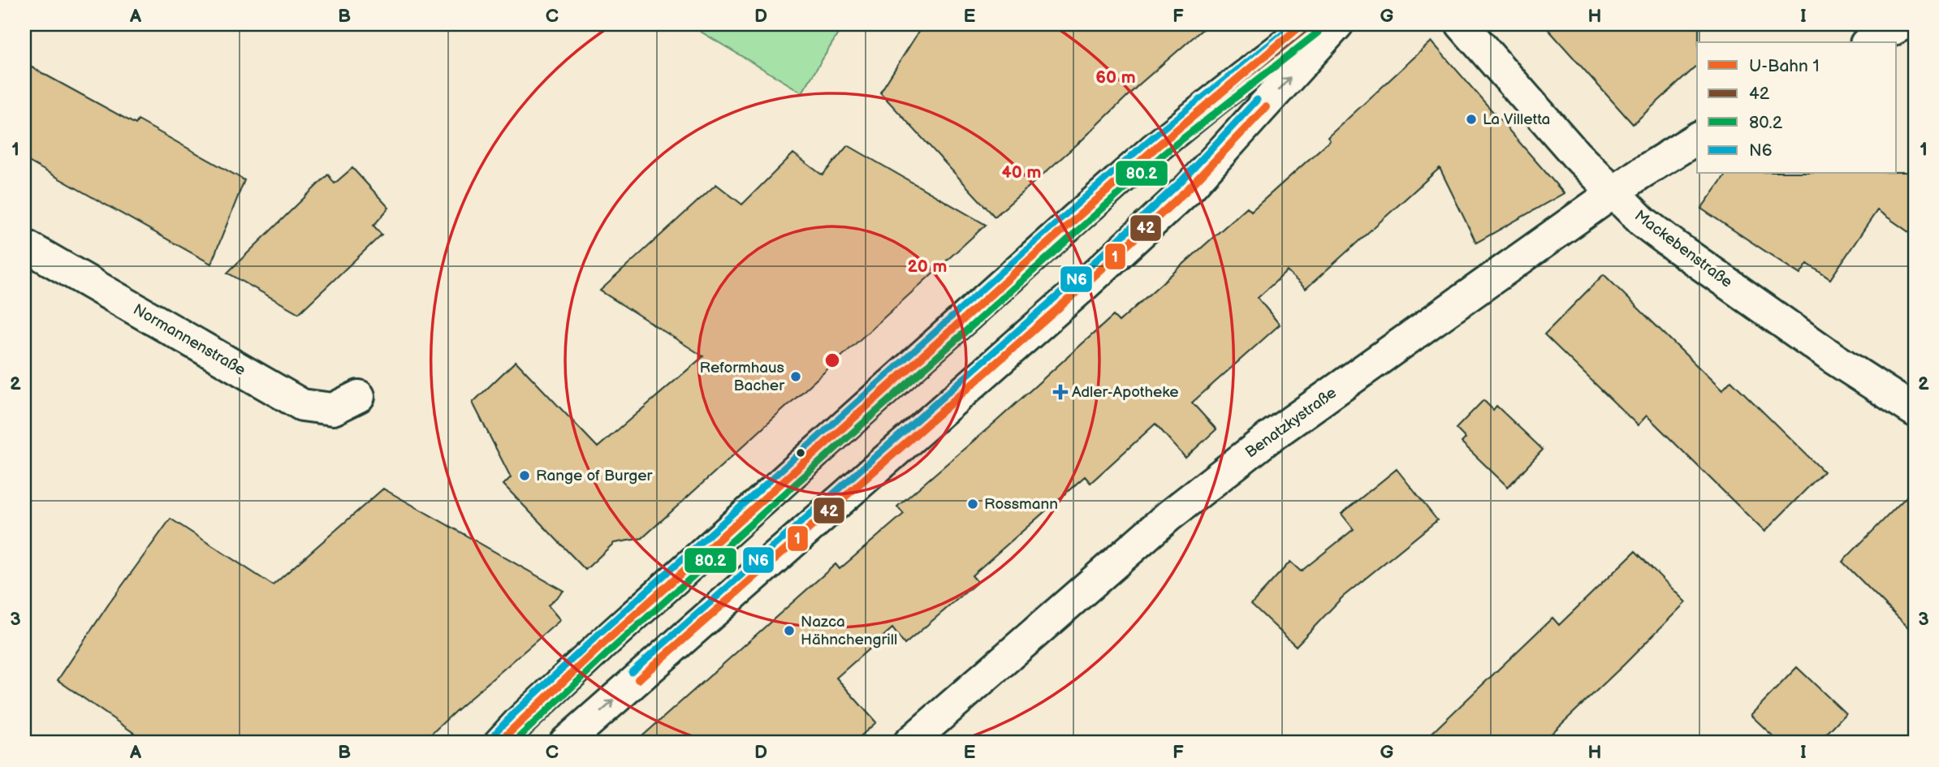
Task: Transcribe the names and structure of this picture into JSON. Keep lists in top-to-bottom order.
{
  "streets": {
    "street": ["Mackebenstraße", "Normannenstraße", "Benatzkystraße"]
  },
  "crossings": [
    ["Mackebenstraße", "Benatzkystraße"]
  ],
  "places": {
    "other": [
      "La Villetta",
      "Reformhaus Bacher",
      "Range of Burger",
      "Rossmann",
      "Nazca Hähnchengrill"
    ],
    "health": ["Adler-Apotheke"]
  },
  "lines": [
    "metro line 1",
    "transit line 42",
    "transit line N6",
    "transit line 80.2"
  ],
  "legend": [
    "U-Bahn 1",
    "42",
    "80.2",
    "N6"
  ],
  "grid": {
    "columns": [
      "A",
      "B",
      "C",
      "D",
      "E",
      "F",
      "G",
      "H",
      "I"
    ],
    "rows": ["1", "2", "3"]
  },
  "rings": ["60 m", "40 m", "20 m"]
}
